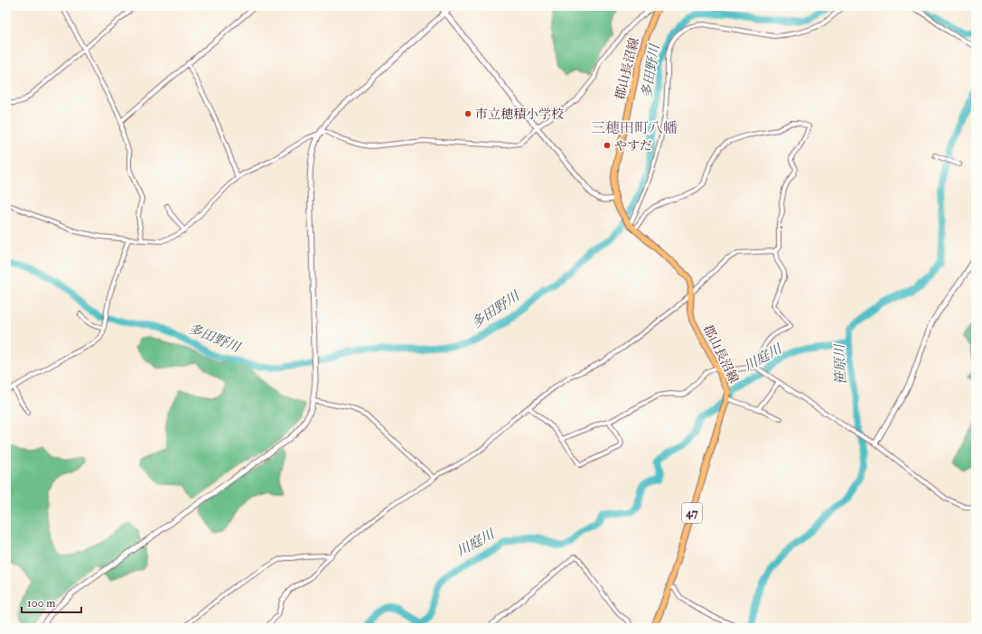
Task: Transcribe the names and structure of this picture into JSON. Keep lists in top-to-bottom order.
{
  "streets": {
    "main road": ["郡山長沼線", "47"]
  },
  "districts": ["三穂田町八幡"],
  "water": ["多田野川", "川庭川", "笹原川"],
  "places": ["市立穂積小学校", "やすだ"],
  "scale_bar": "100 m"
}
